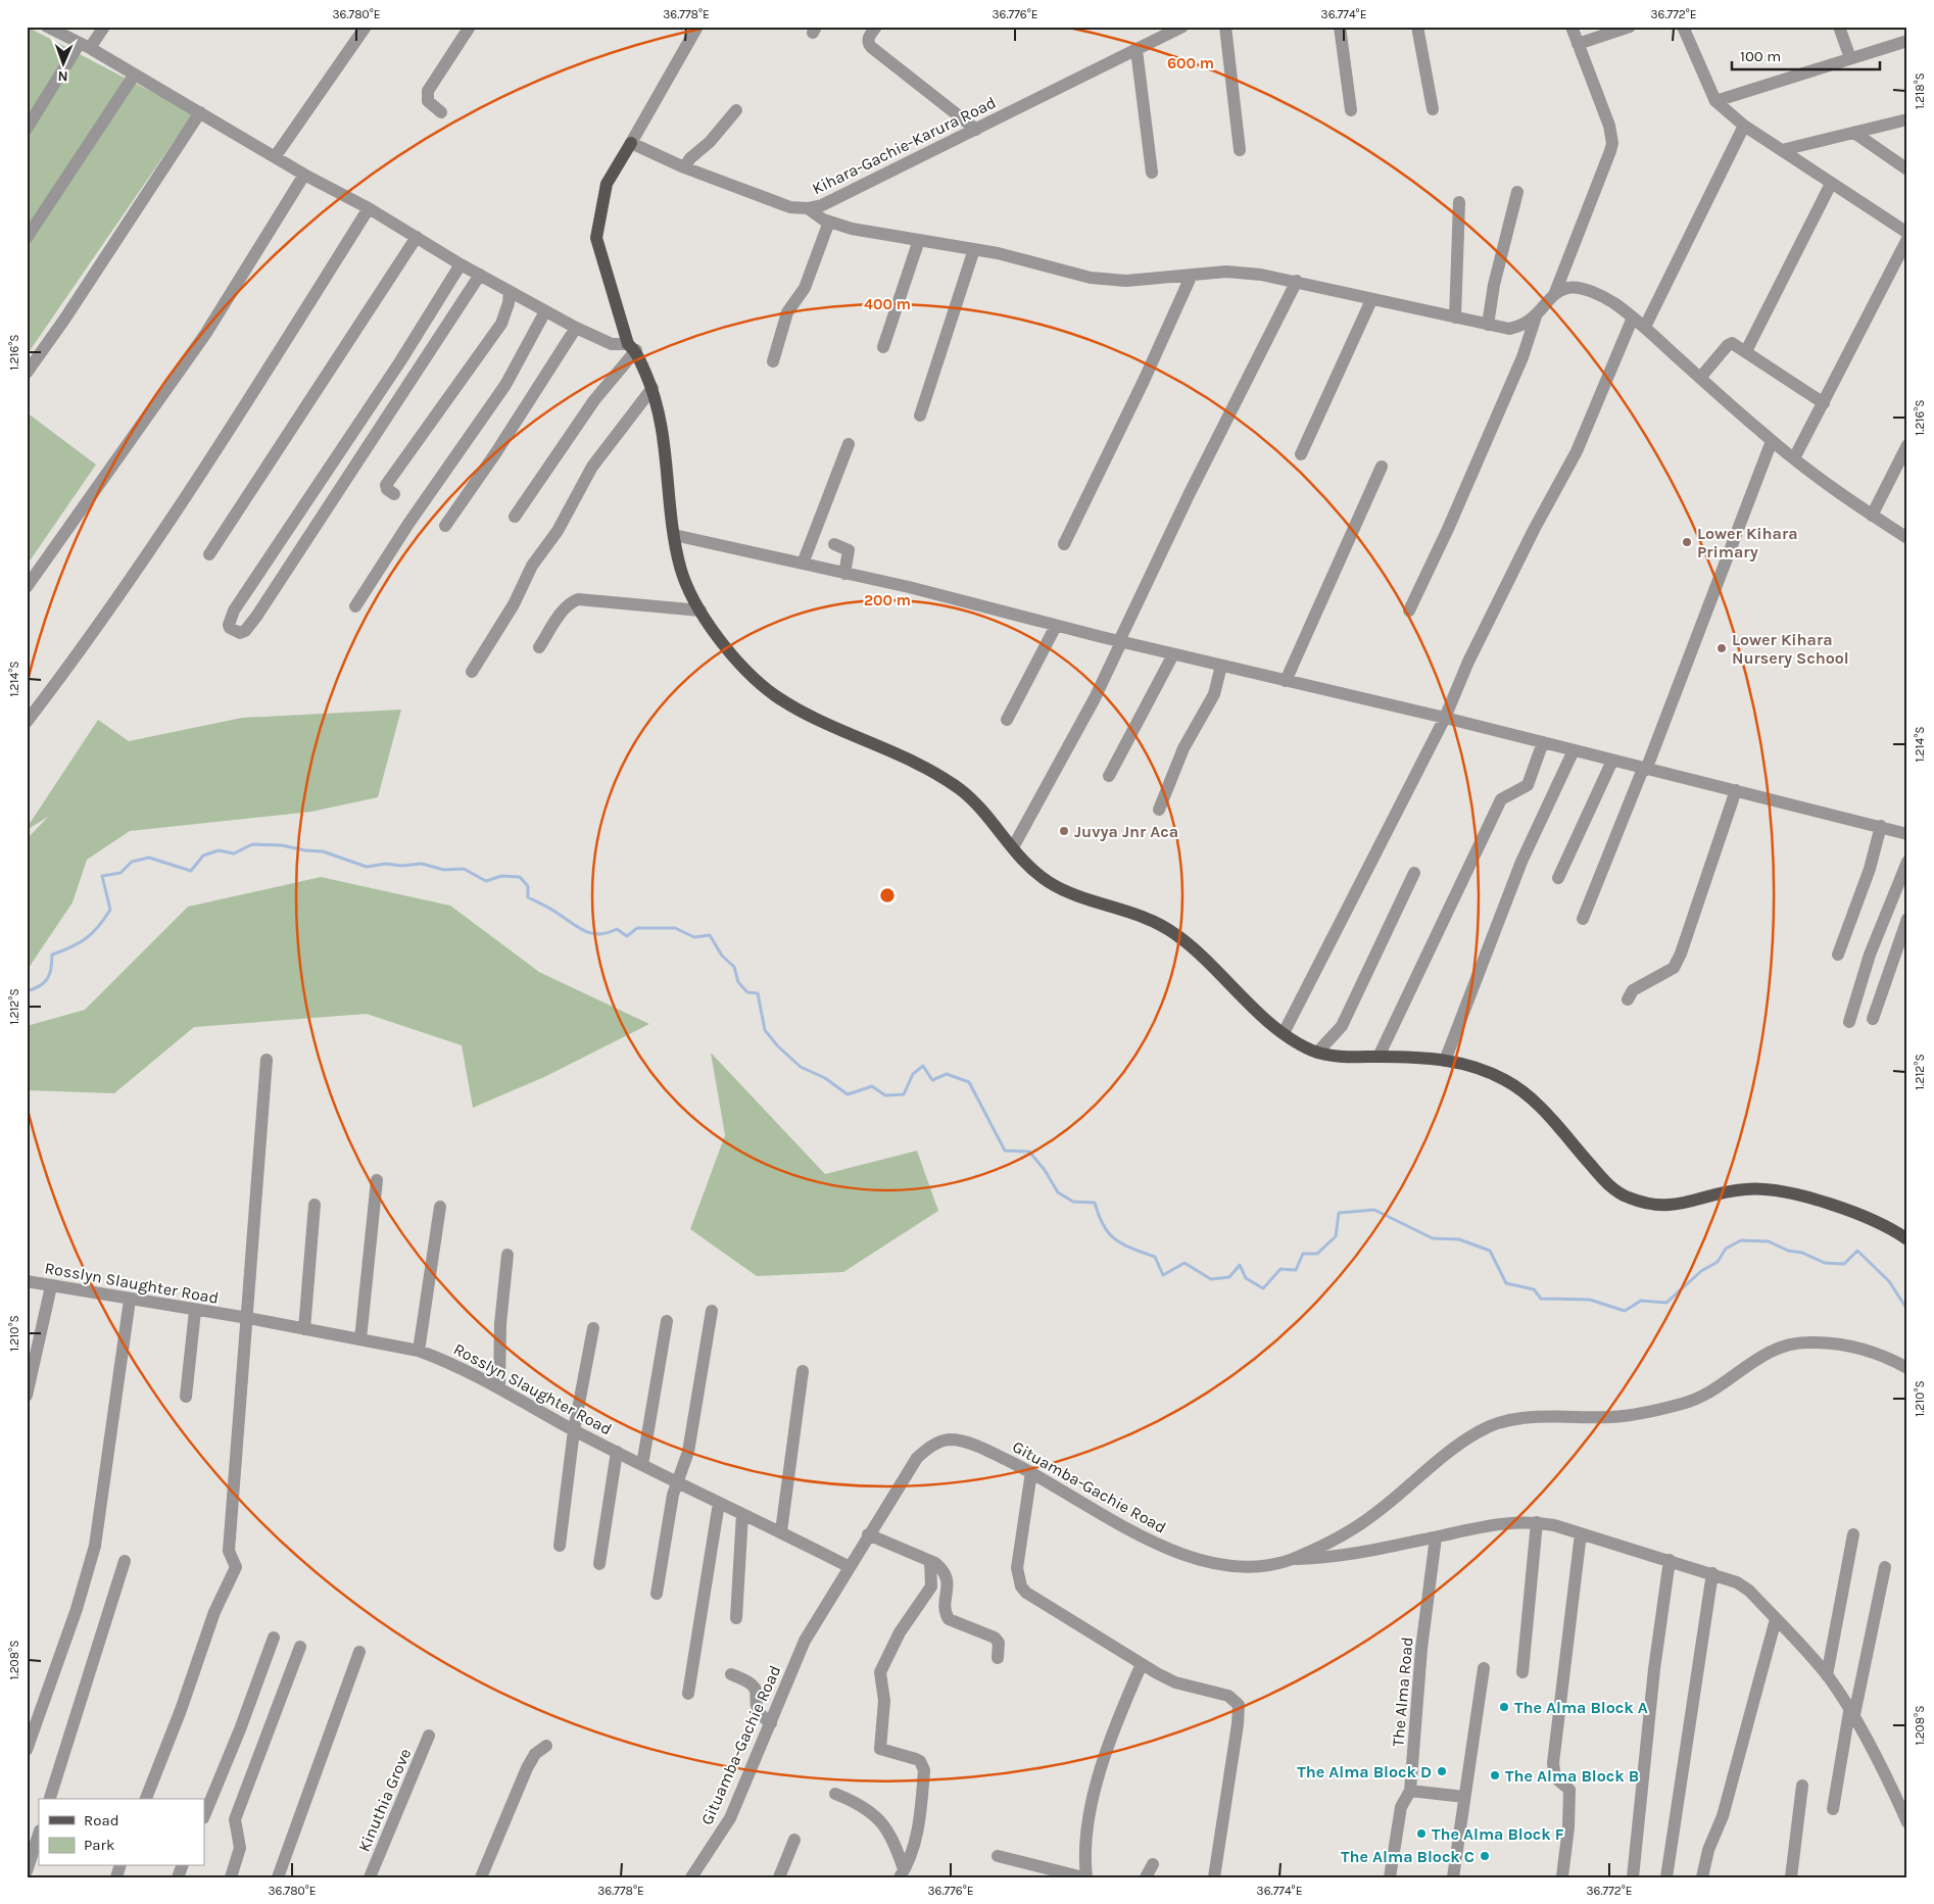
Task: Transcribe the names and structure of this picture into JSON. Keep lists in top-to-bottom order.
{
  "streets": {
    "street": [
      "Kihara-Gachie-Karura Road",
      "Rosslyn Slaughter Road",
      "Gituamba-Gachie Road",
      "The Alma Road",
      "Kinuthia Grove"
    ]
  },
  "crossings": [
    ["Rosslyn Slaughter Road", "Gituamba-Gachie Road"]
  ],
  "places": [
    "Lower Kihara Primary",
    "Lower Kihara Nursery School",
    "Juvya Jnr Aca",
    "The Alma Block A",
    "The Alma Block D",
    "The Alma Block B",
    "The Alma Block F",
    "The Alma Block C"
  ],
  "legend": ["Road", "Park"],
  "scale_bar": "100 m",
  "north": "bottom",
  "coordinates": [
    "36.780°E",
    "36.778°E",
    "36.776°E",
    "36.774°E",
    "36.772°E",
    "1.218°S",
    "1.216°S",
    "1.214°S",
    "1.212°S",
    "1.210°S",
    "1.208°S"
  ],
  "rings": ["600 m", "400 m", "200 m"]
}
